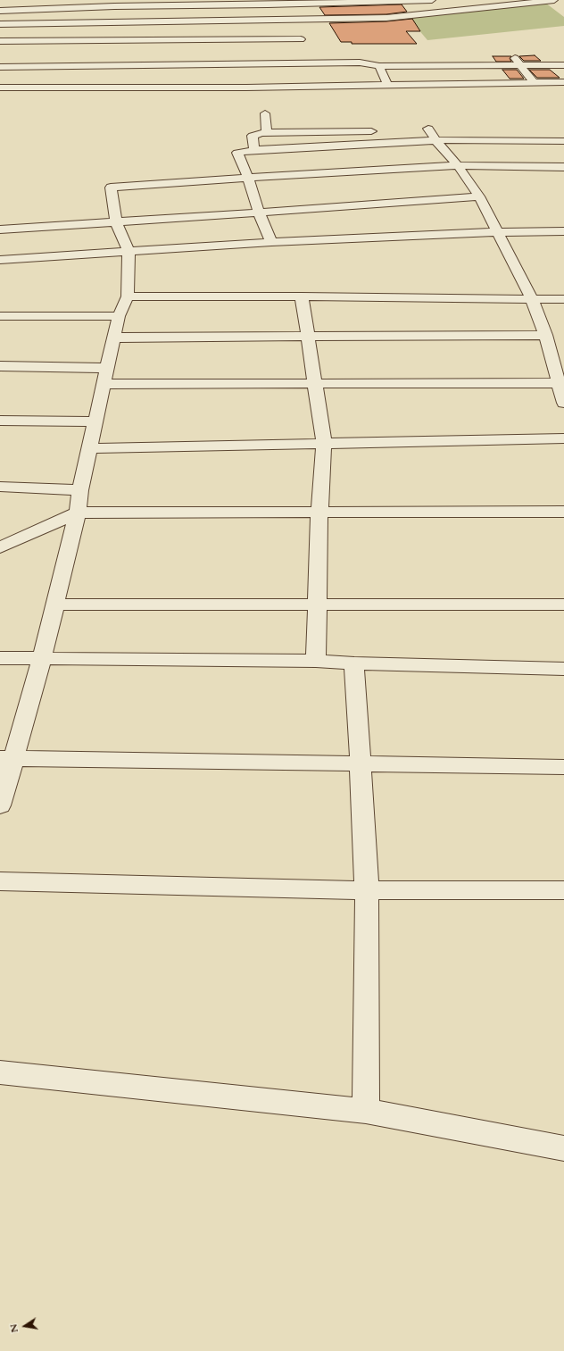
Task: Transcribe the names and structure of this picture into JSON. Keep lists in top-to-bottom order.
{
  "north": "left"
}
